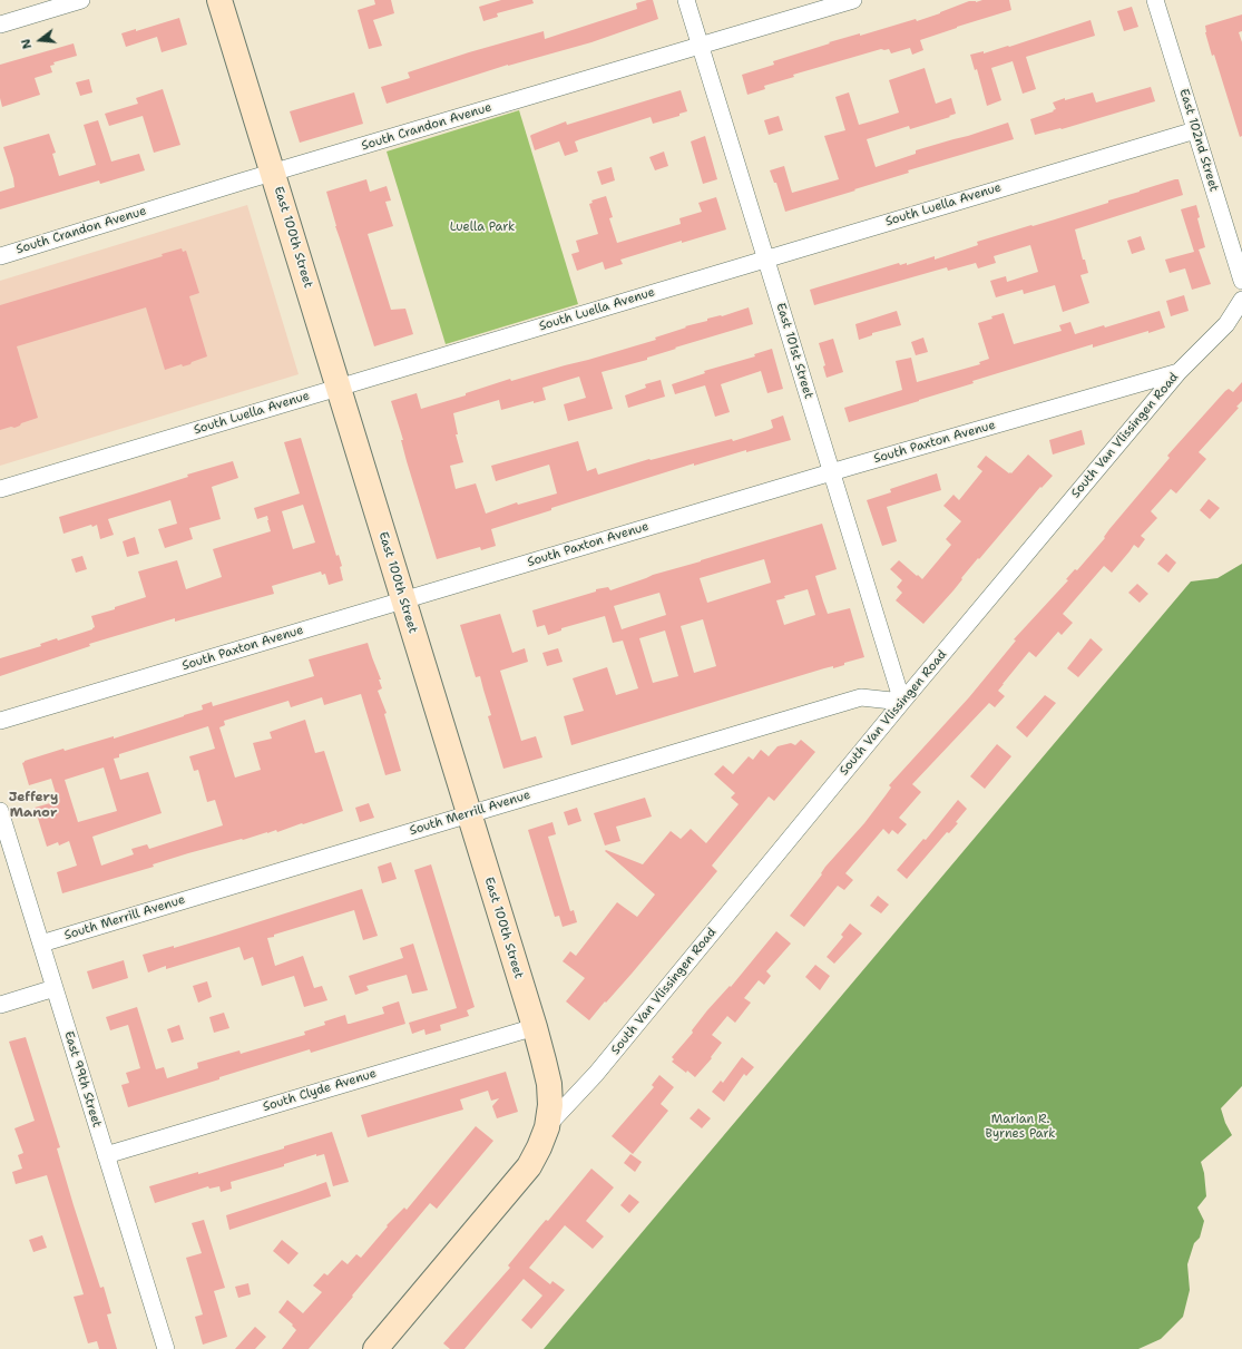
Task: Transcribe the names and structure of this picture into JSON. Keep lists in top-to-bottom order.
{
  "streets": {
    "main road": ["East 100th Street"],
    "street": [
      "South Crandon Avenue",
      "East 102nd Street",
      "South Luella Avenue",
      "East 101st Street",
      "South Van Vlissingen Road",
      "South Paxton Avenue",
      "South Merrill Avenue",
      "East 99th Street",
      "South Clyde Avenue"
    ]
  },
  "crossings": [
    ["South Crandon Avenue", "East 100th Street"],
    ["South Crandon Avenue", "East 101st Street"],
    ["East 102nd Street", "South Luella Avenue"],
    ["South Luella Avenue", "East 100th Street"],
    ["South Luella Avenue", "East 101st Street"],
    ["East 100th Street", "South Van Vlissingen Road"],
    ["East 100th Street", "South Paxton Avenue"],
    ["East 100th Street", "South Merrill Avenue"],
    ["East 100th Street", "South Clyde Avenue"],
    ["East 101st Street", "South Van Vlissingen Road"],
    ["East 101st Street", "South Paxton Avenue"],
    ["East 101st Street", "South Merrill Avenue"],
    ["South Van Vlissingen Road", "South Paxton Avenue"],
    ["South Van Vlissingen Road", "South Merrill Avenue"],
    ["South Merrill Avenue", "East 99th Street"],
    ["East 99th Street", "South Clyde Avenue"]
  ],
  "districts": ["Jeffery Manor"],
  "parks": ["Luella Park", "Marian R. Byrnes Park"],
  "north": "left"
}
